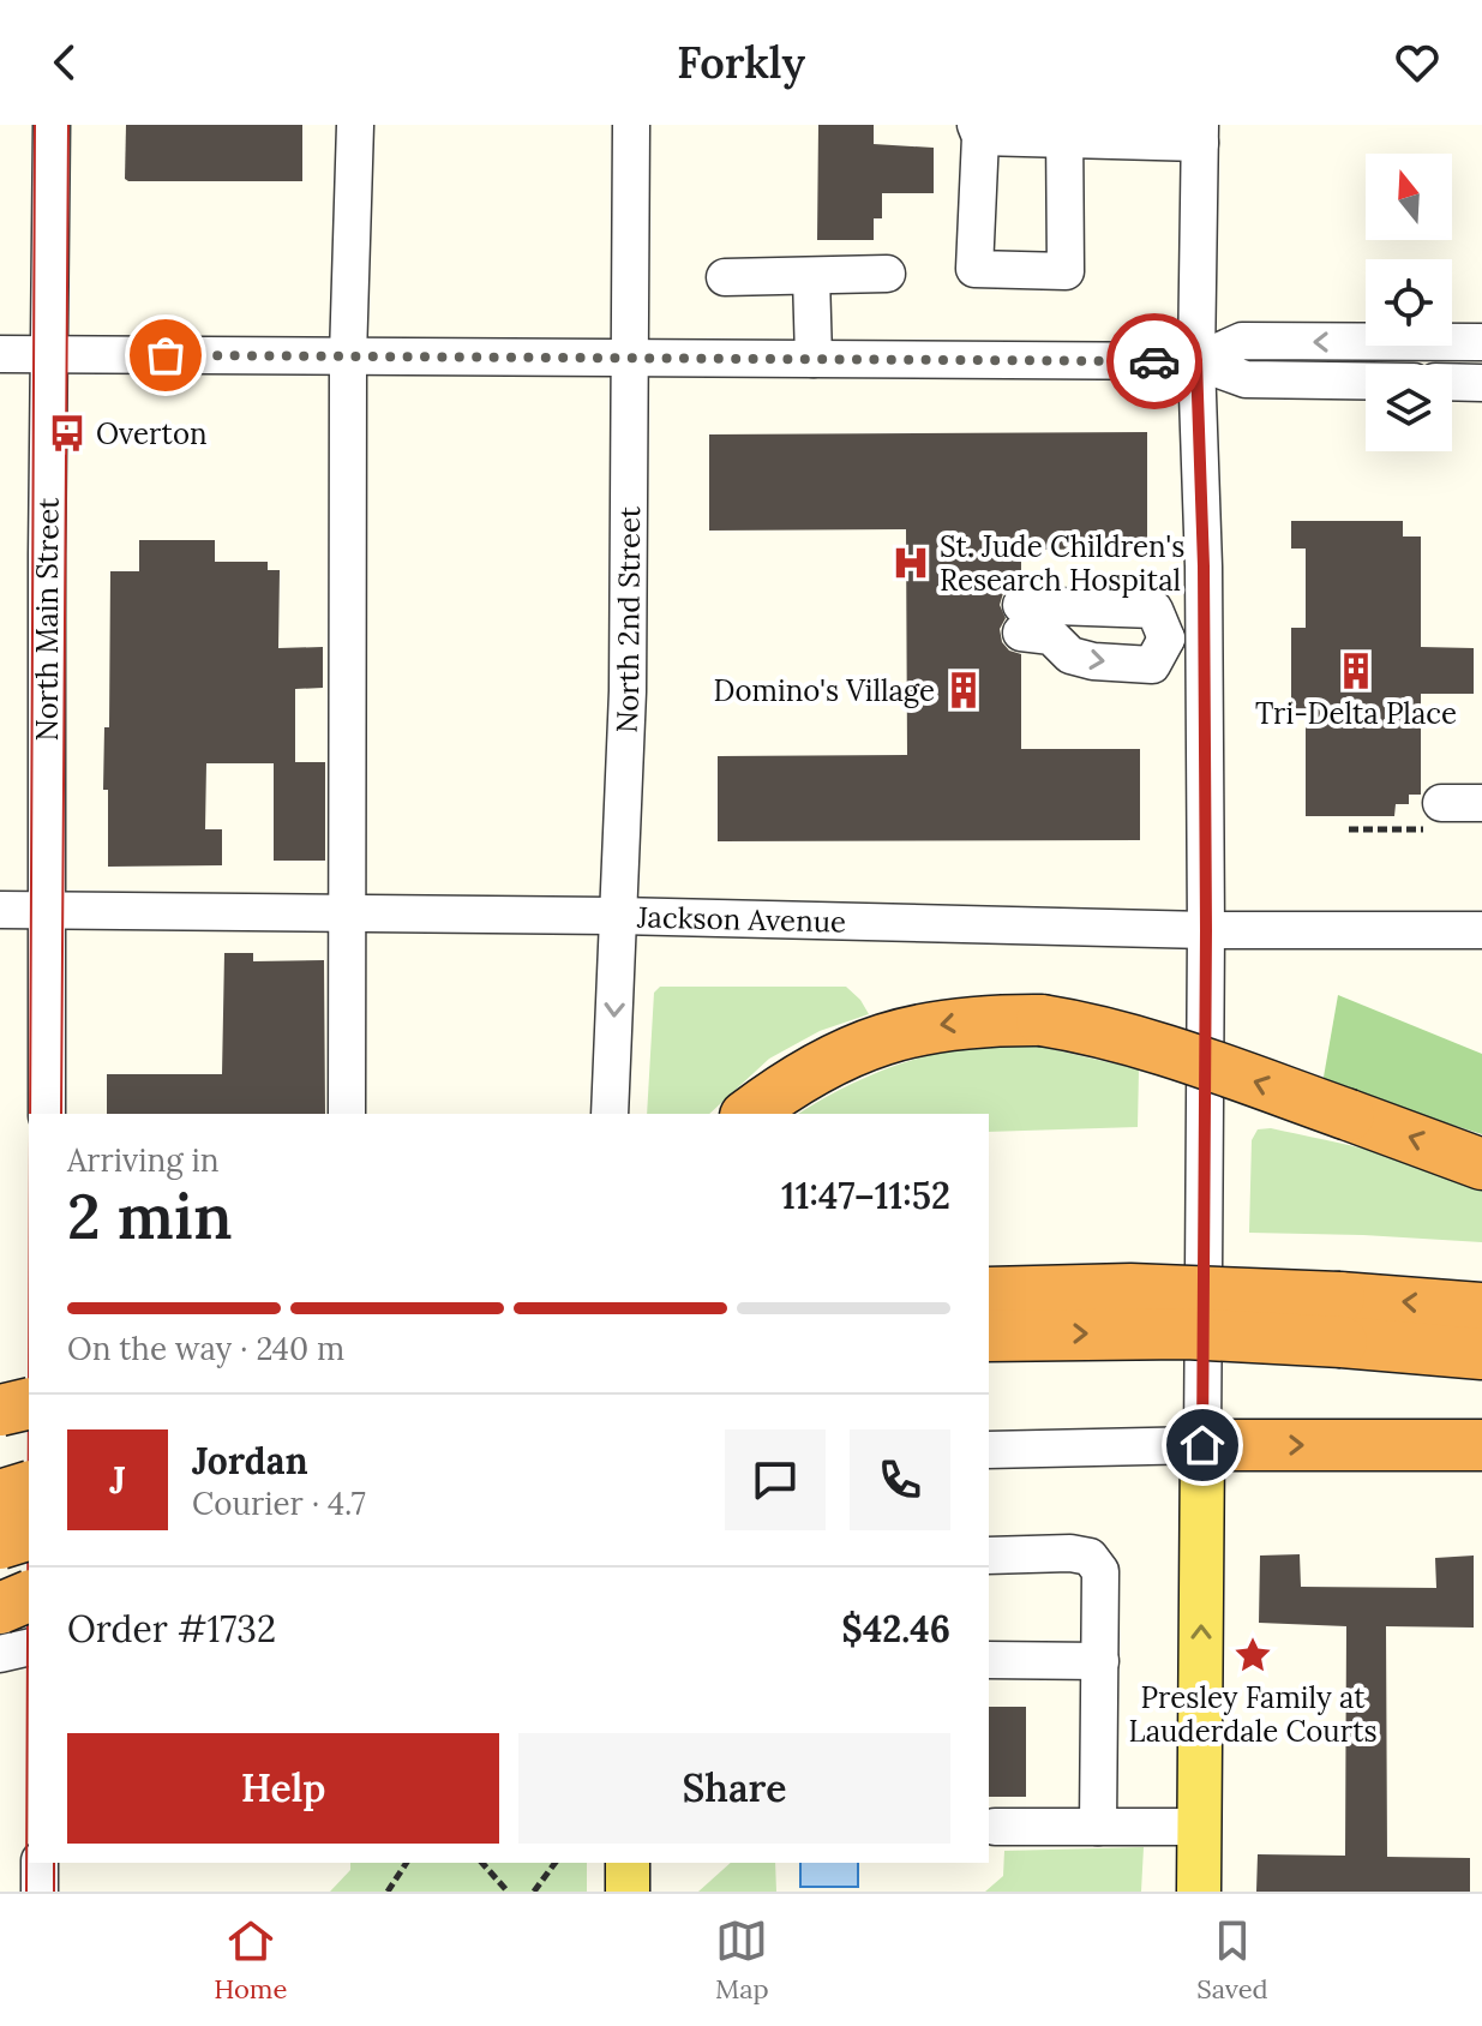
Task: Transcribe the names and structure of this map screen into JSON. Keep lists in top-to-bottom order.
{
  "streets": {
    "street": ["North Main Street", "North 2nd Street", "Jackson Avenue"]
  },
  "crossings": [
    ["North Main Street", "Jackson Avenue"],
    ["North 2nd Street", "Jackson Avenue"]
  ],
  "places": {
    "bus stop": ["Overton"],
    "hospital": ["St. Jude Children's Research Hospital"],
    "building": ["Tri-Delta Place", "Domino's Village"],
    "place": ["Presley Family at Lauderdale Courts"]
  },
  "north": "top",
  "page": {
    "header": "Forkly",
    "heading": ["2 min", "Arriving in", "11:47–11:52"],
    "panel": [
      "Jordan",
      "Courier · 4.7",
      "Order #1732",
      "$42.46"
    ],
    "bar": "On the way · 240 m",
    "round": "J",
    "buttons": ["Help", "Share"],
    "tabs": ["Home", "Map", "Saved"]
  }
}
